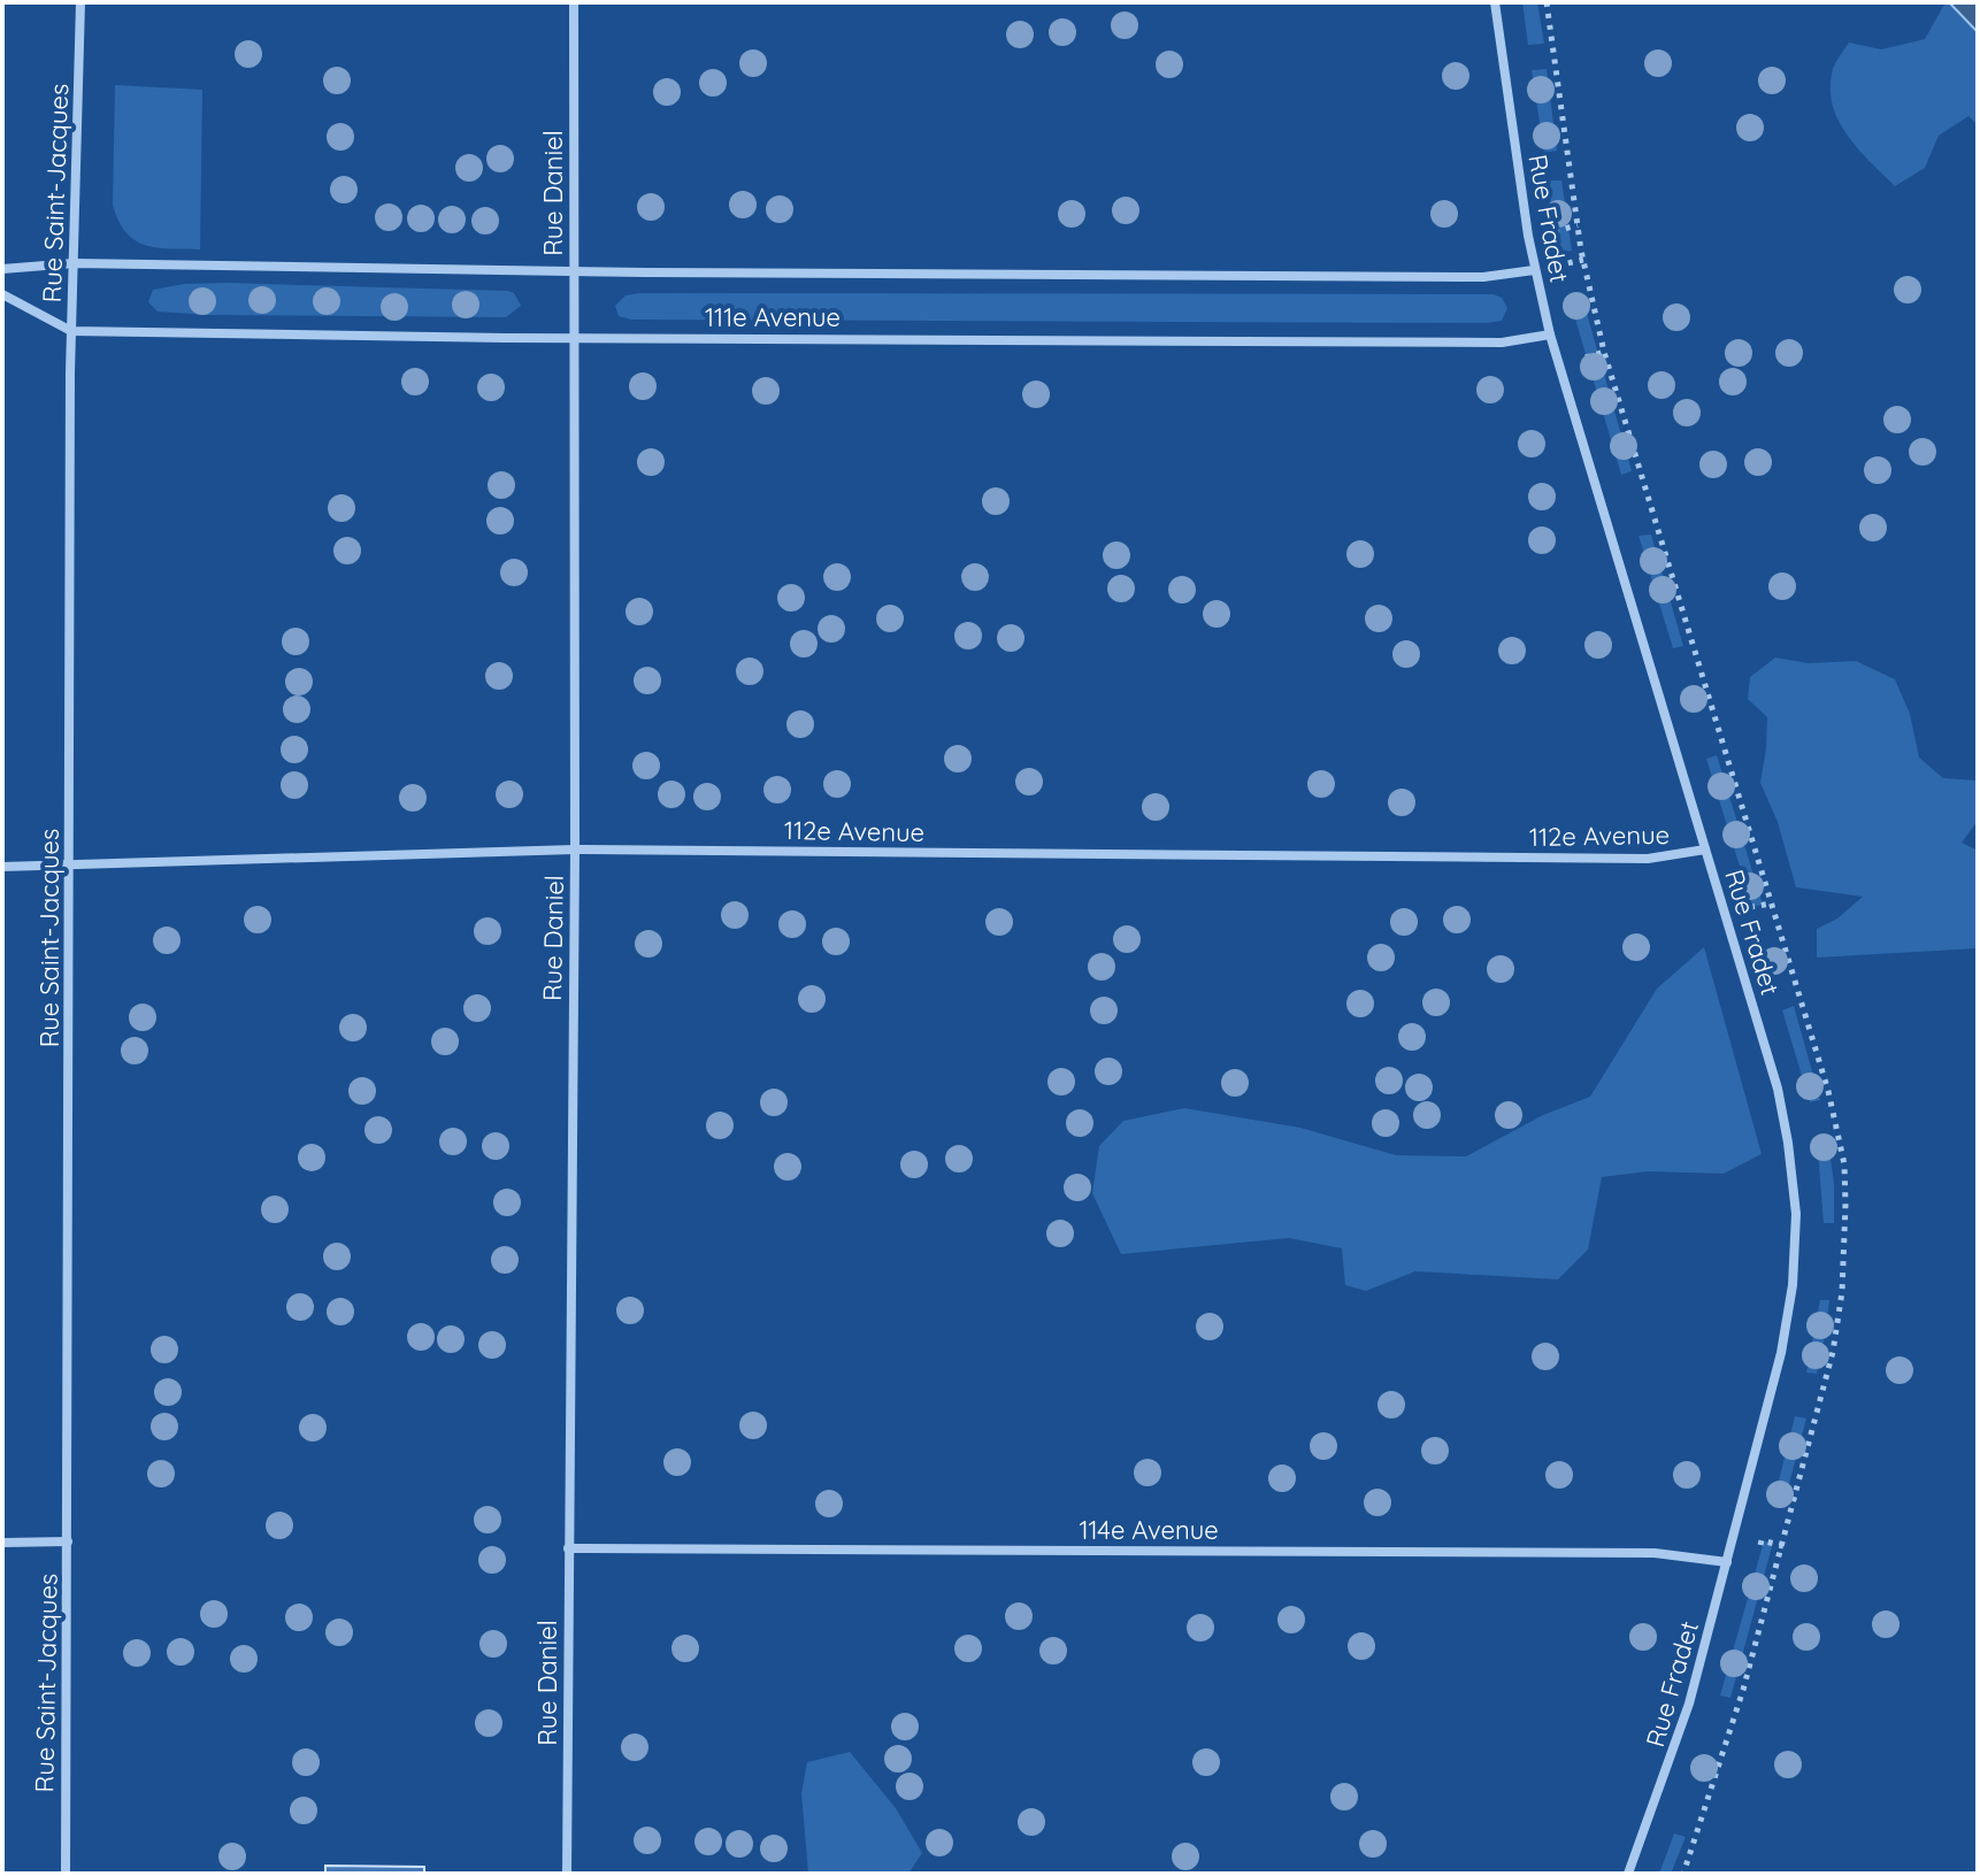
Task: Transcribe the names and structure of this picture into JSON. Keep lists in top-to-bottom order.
{
  "streets": {
    "street": [
      "Rue Saint-Jacques",
      "Rue Daniel",
      "Rue Fradet",
      "111e Avenue",
      "112e Avenue",
      "114e Avenue"
    ]
  },
  "crossings": [
    ["Rue Saint-Jacques", "111e Avenue"],
    ["Rue Saint-Jacques", "112e Avenue"],
    ["Rue Daniel", "111e Avenue"],
    ["Rue Daniel", "112e Avenue"],
    ["Rue Daniel", "114e Avenue"],
    ["Rue Fradet", "111e Avenue"],
    ["Rue Fradet", "112e Avenue"],
    ["Rue Fradet", "114e Avenue"]
  ]
}
